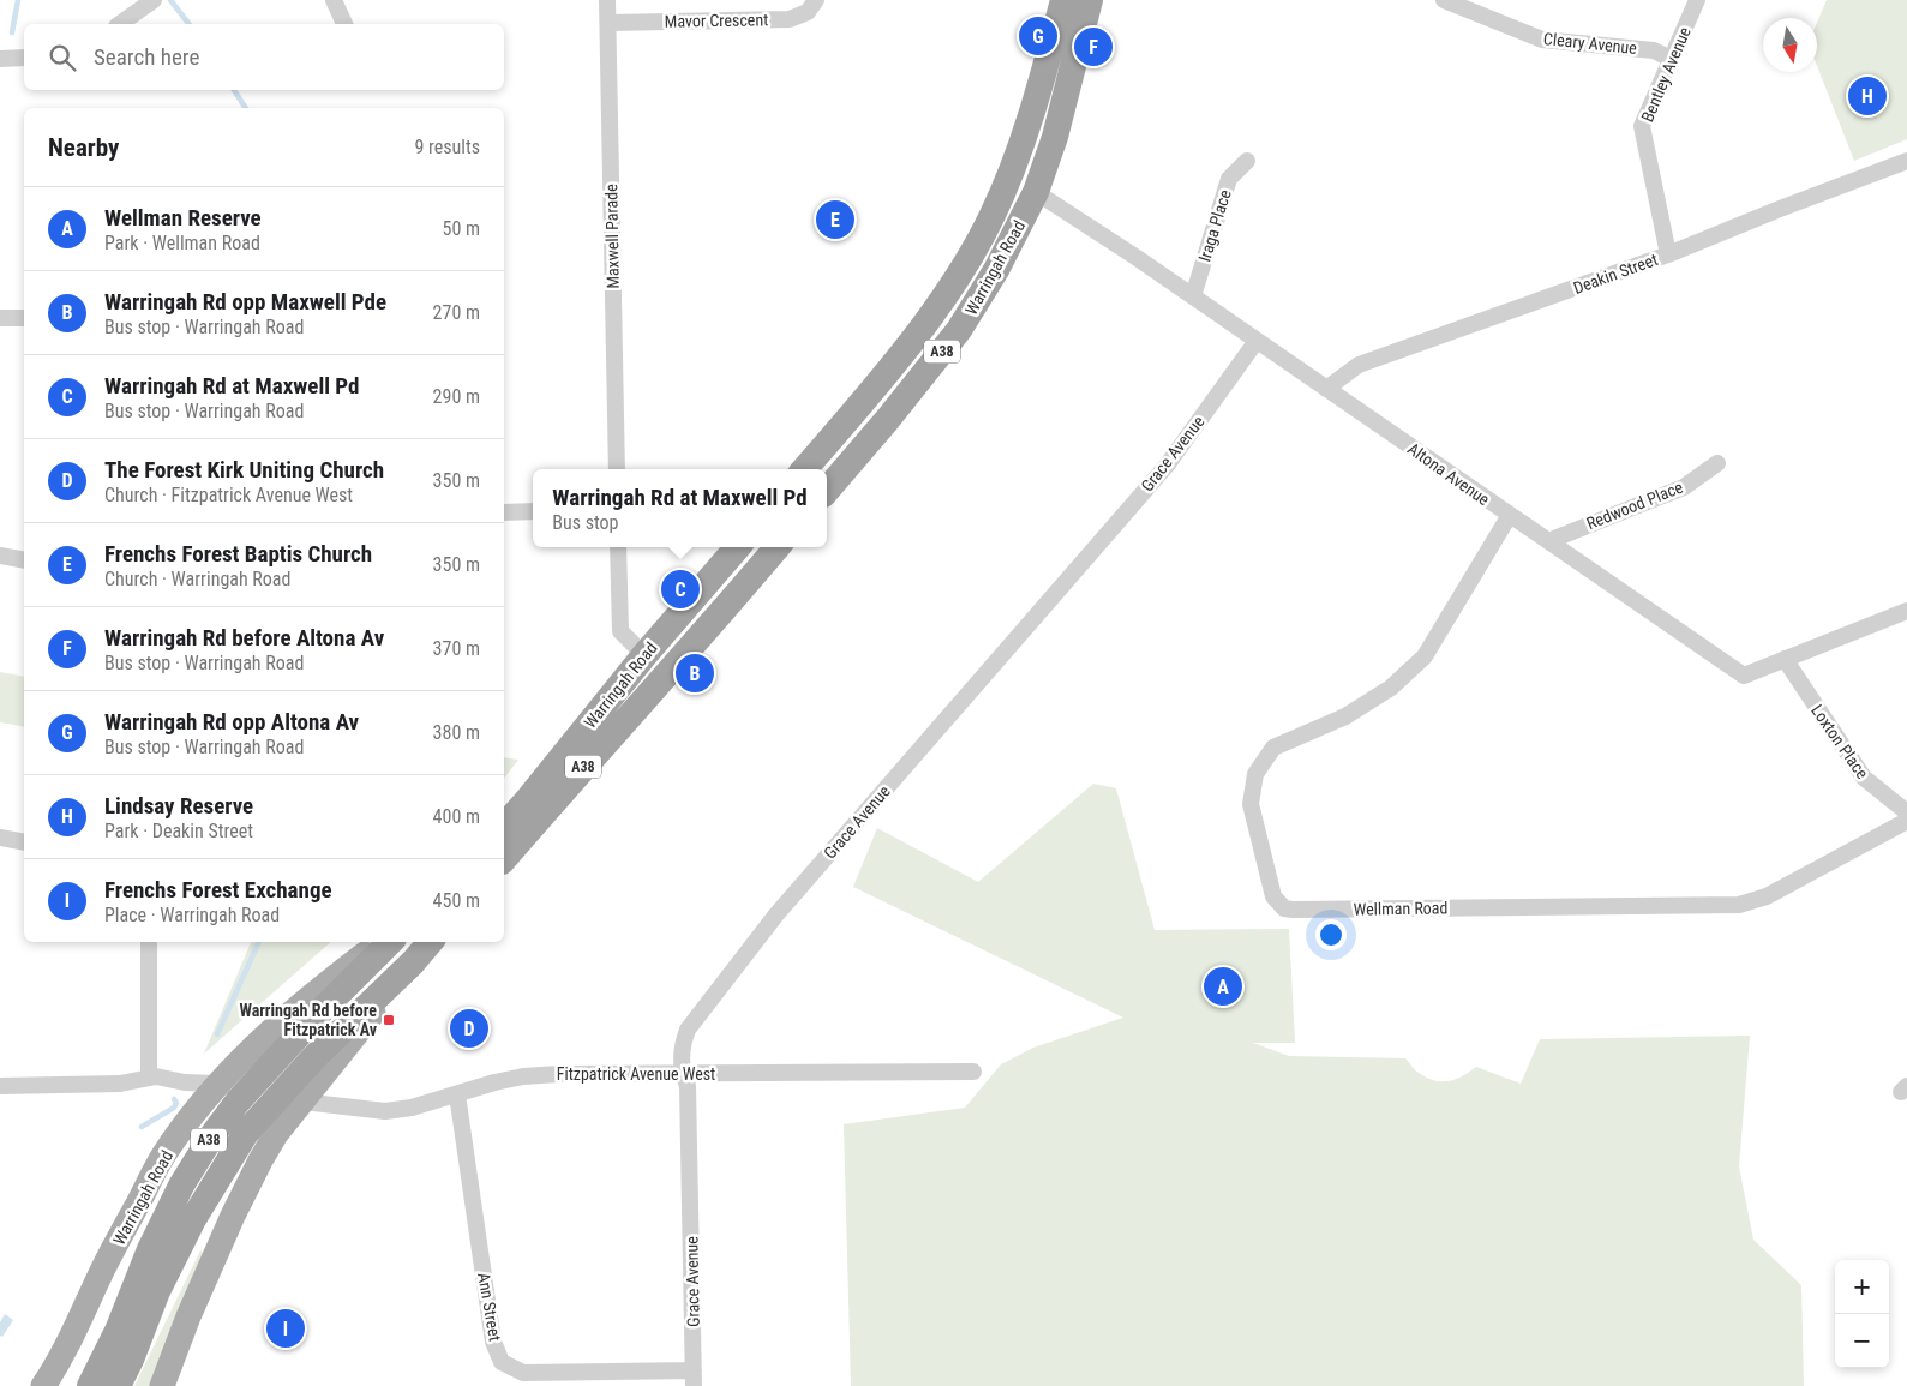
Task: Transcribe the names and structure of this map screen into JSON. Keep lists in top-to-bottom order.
{
  "streets": {
    "highway": ["Warringah Road", "A38", "Altona Avenue"],
    "street": [
      "Mavor Crescent",
      "Cleary Avenue",
      "Bentley Avenue",
      "Iraga Place",
      "Maxwell Parade",
      "Deakin Street",
      "Grace Avenue",
      "Redwood Place",
      "Loxton Place",
      "Wellman Road",
      "Fitzpatrick Avenue West",
      "Ann Street"
    ]
  },
  "crossings": [
    ["Mavor Crescent", "Maxwell Parade"],
    ["Cleary Avenue", "Bentley Avenue"],
    ["Bentley Avenue", "Deakin Street"],
    ["Iraga Place", "Altona Avenue"],
    ["Warringah Road", "Altona Avenue"],
    ["Deakin Street", "Altona Avenue"],
    ["A38", "Fitzpatrick Avenue West"],
    ["Grace Avenue", "Altona Avenue"],
    ["Grace Avenue", "Fitzpatrick Avenue West"],
    ["Grace Avenue", "Ann Street"],
    ["Altona Avenue", "Redwood Place"],
    ["Altona Avenue", "Loxton Place"],
    ["Altona Avenue", "Wellman Road"],
    ["Fitzpatrick Avenue West", "Ann Street"]
  ],
  "places": {
    "transit": ["Warringah Rd before Fitzpatrick Av"]
  },
  "north": "bottom",
  "page": {
    "pins": [
      "G",
      "F",
      "H",
      "E",
      "C",
      "B",
      "A",
      "D",
      "I"
    ],
    "search": "Search here",
    "heading": ["Nearby", "9 results"],
    "list": [
      {
        "mark": "A",
        "name": "Wellman Reserve",
        "note": "Park · Wellman Road",
        "value": "50 m"
      },
      {
        "mark": "B",
        "name": "Warringah Rd opp Maxwell Pde",
        "note": "Bus stop · Warringah Road",
        "value": "270 m"
      },
      {
        "mark": "C",
        "name": "Warringah Rd at Maxwell Pd",
        "note": "Bus stop · Warringah Road",
        "value": "290 m"
      },
      {
        "mark": "D",
        "name": "The Forest Kirk Uniting Church",
        "note": "Church · Fitzpatrick Avenue West",
        "value": "350 m"
      },
      {
        "mark": "E",
        "name": "Frenchs Forest Baptis Church",
        "note": "Church · Warringah Road",
        "value": "350 m"
      },
      {
        "mark": "F",
        "name": "Warringah Rd before Altona Av",
        "note": "Bus stop · Warringah Road",
        "value": "370 m"
      },
      {
        "mark": "G",
        "name": "Warringah Rd opp Altona Av",
        "note": "Bus stop · Warringah Road",
        "value": "380 m"
      },
      {
        "mark": "H",
        "name": "Lindsay Reserve",
        "note": "Park · Deakin Street",
        "value": "400 m"
      },
      {
        "mark": "I",
        "name": "Frenchs Forest Exchange",
        "note": "Place · Warringah Road",
        "value": "450 m"
      }
    ],
    "popup": ["Warringah Rd at Maxwell Pd", "Bus stop"],
    "map_buttons": ["+", "−"]
  }
}
